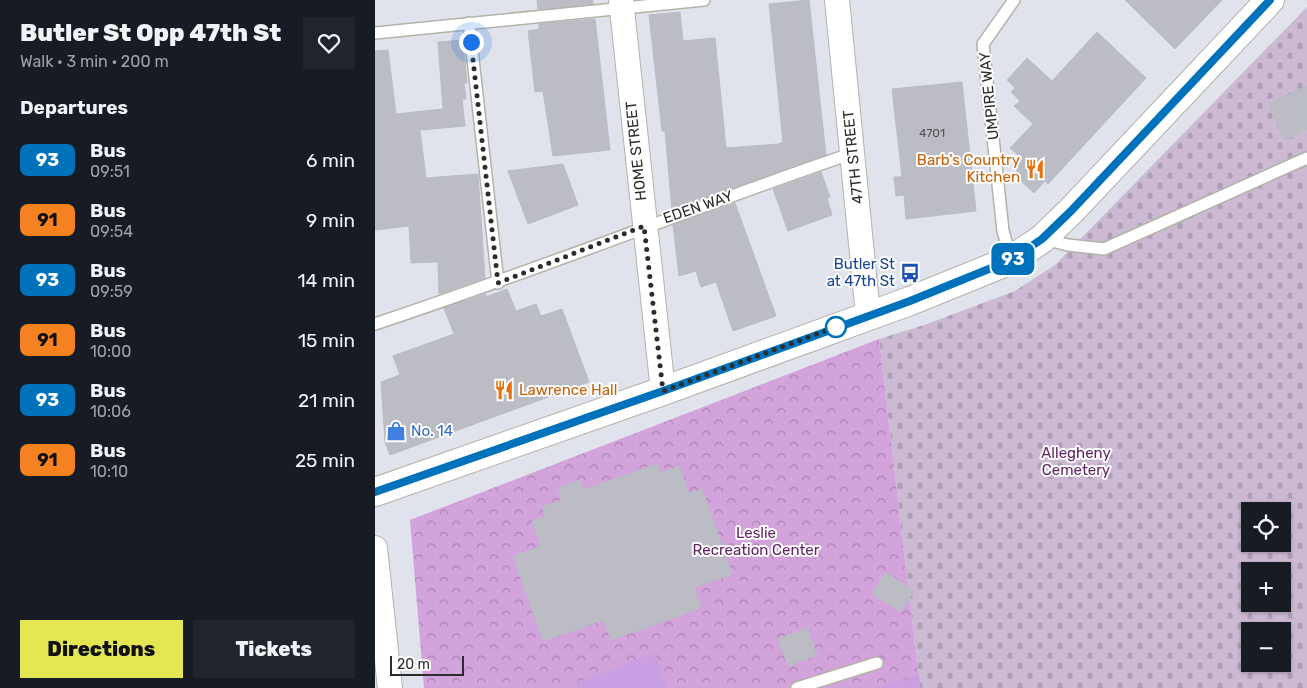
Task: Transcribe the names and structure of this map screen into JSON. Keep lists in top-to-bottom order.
{
  "streets": {
    "street": ["HOME STREET", "47TH STREET"],
    "lane": ["UMPIRE WAY", "EDEN WAY"]
  },
  "crossings": [
    ["HOME STREET", "EDEN WAY"],
    ["47TH STREET", "EDEN WAY"]
  ],
  "parks": ["Allegheny Cemetery", "Leslie Recreation Center"],
  "places": {
    "restaurant": ["Barb's Country Kitchen", "Lawrence Hall"],
    "bus stop": ["Butler St at 47th St"],
    "shop": ["No. 14"]
  },
  "lines": ["bus line 93"],
  "house_numbers": ["4701"],
  "scale_bar": "20 m",
  "page": {
    "heading": [
      ["Butler St Opp 47th St", "Walk · 3 min · 200 m"],
      "Departures"
    ],
    "on_map": "93",
    "list": [
      {
        "mark": "93",
        "name": "Bus",
        "note": "09:51",
        "value": "6 min"
      },
      {
        "mark": "91",
        "name": "Bus",
        "note": "09:54",
        "value": "9 min"
      },
      {
        "mark": "93",
        "name": "Bus",
        "note": "09:59",
        "value": "14 min"
      },
      {
        "mark": "91",
        "name": "Bus",
        "note": "10:00",
        "value": "15 min"
      },
      {
        "mark": "93",
        "name": "Bus",
        "note": "10:06",
        "value": "21 min"
      },
      {
        "mark": "91",
        "name": "Bus",
        "note": "10:10",
        "value": "25 min"
      }
    ],
    "map_buttons": ["+", "−"],
    "buttons": ["Directions", "Tickets"],
    "scale": "20 m"
  }
}
